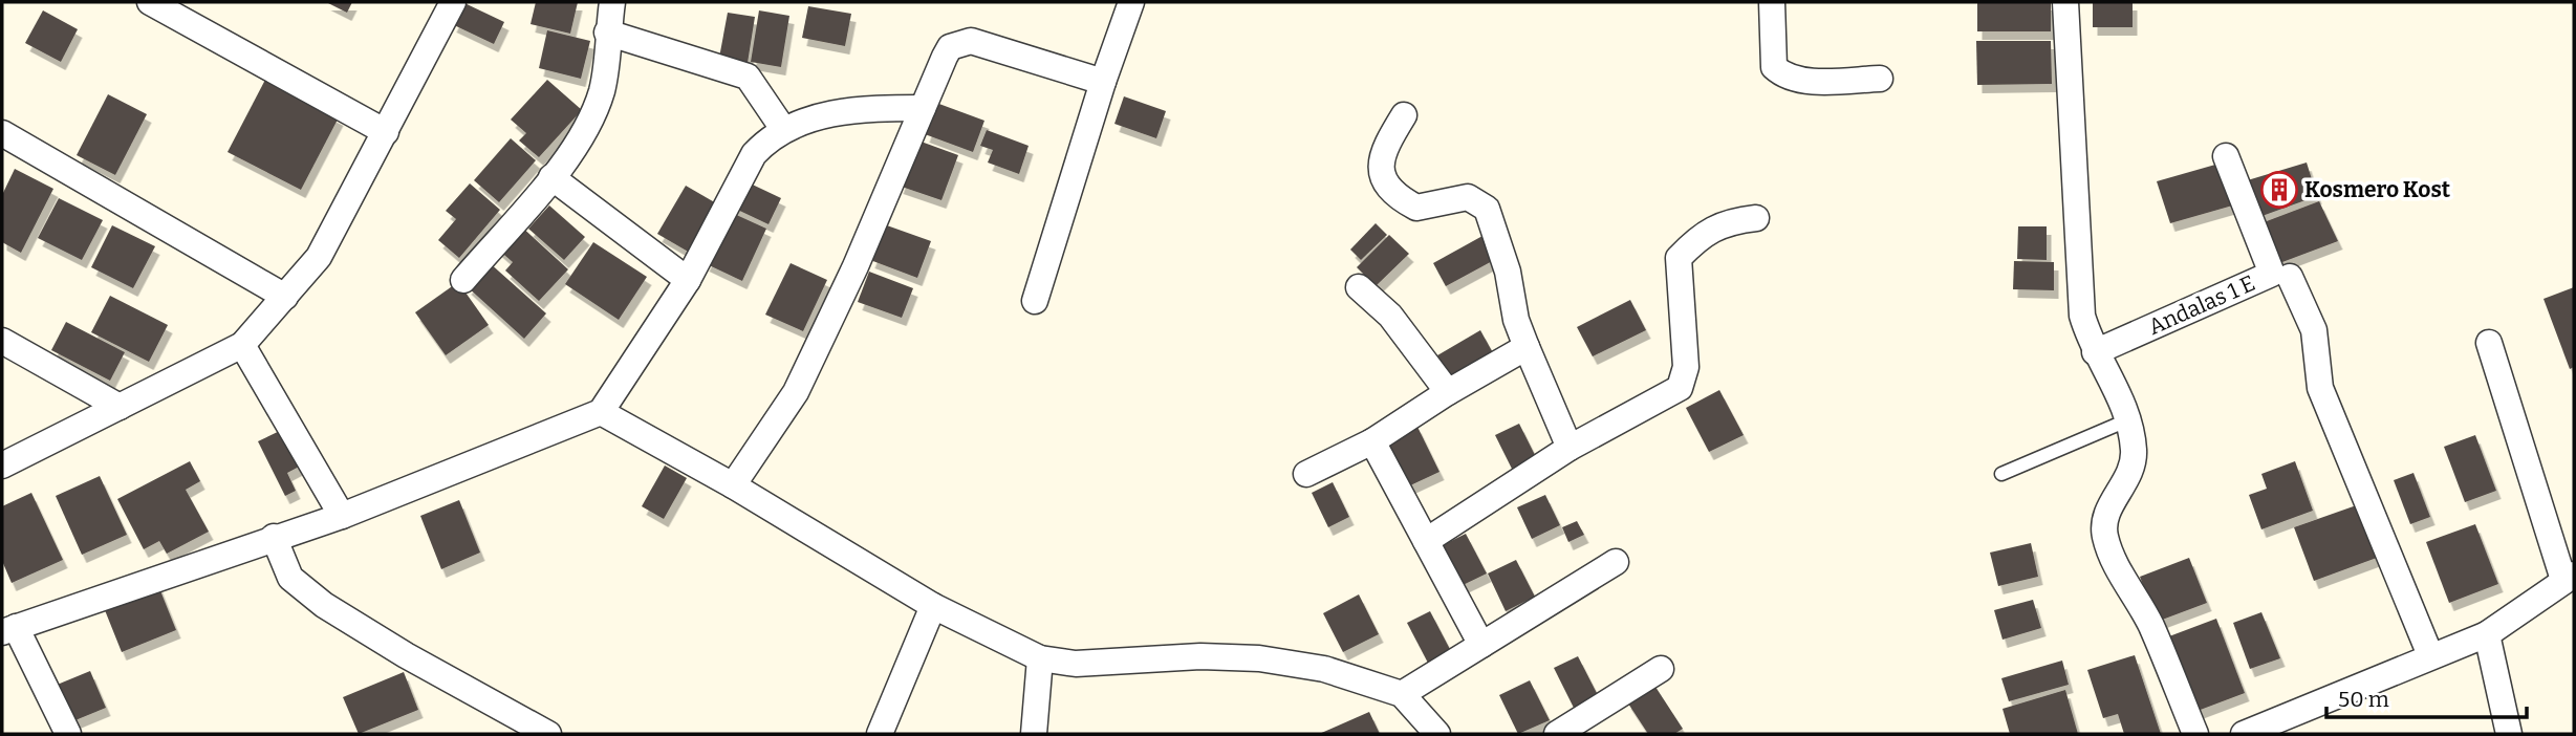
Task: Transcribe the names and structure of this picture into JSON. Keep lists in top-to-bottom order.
{
  "streets": {
    "street": ["Andalas 1 E"]
  },
  "places": {
    "building": ["Kosmero Kost"]
  },
  "scale_bar": "50 m"
}
